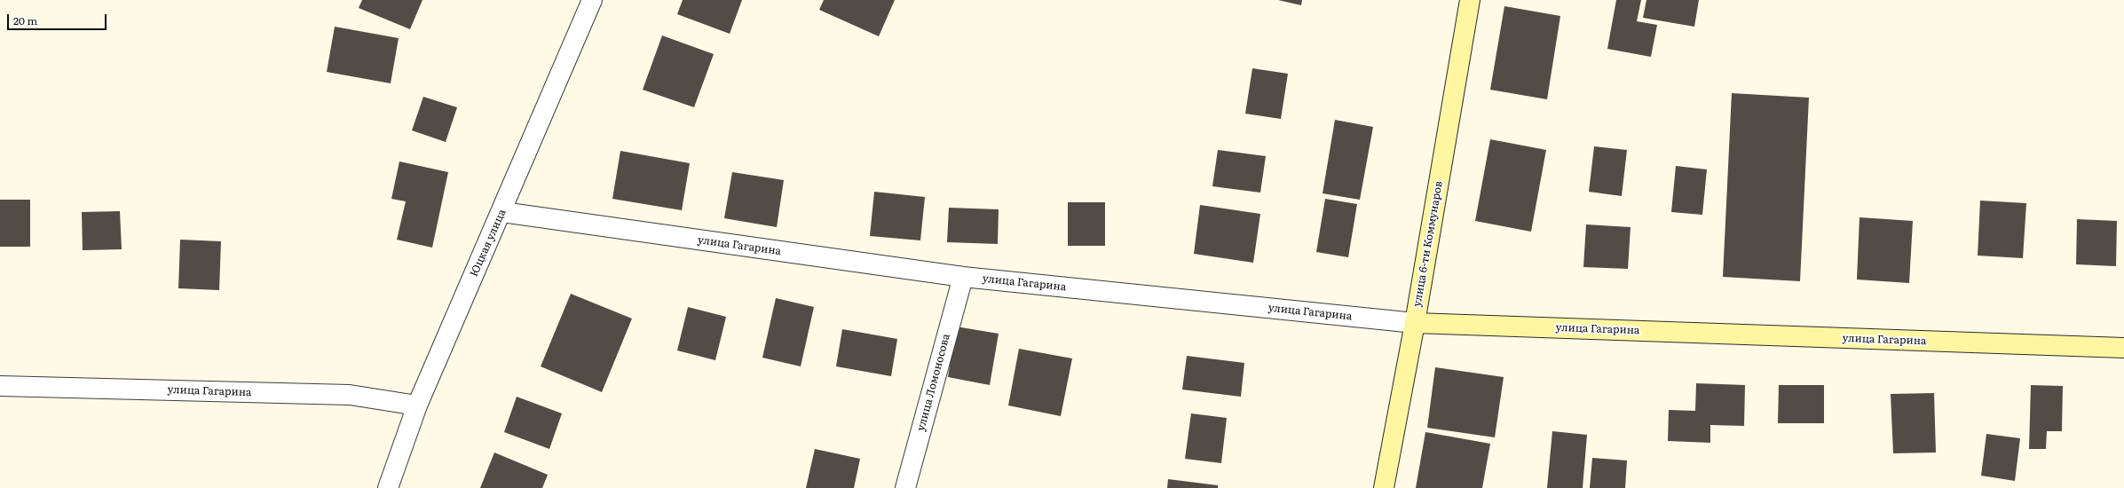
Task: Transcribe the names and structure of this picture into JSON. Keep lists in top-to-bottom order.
{
  "streets": {
    "street": [
      "Юцкая улица",
      "улица 6-ти Коммунаров",
      "улица Гагарина",
      "улица Ломоносова"
    ]
  },
  "crossings": [
    ["Юцкая улица", "улица Гагарина"],
    ["улица 6-ти Коммунаров", "улица Гагарина"],
    ["улица Гагарина", "улица Ломоносова"]
  ],
  "scale_bar": "20 m"
}
